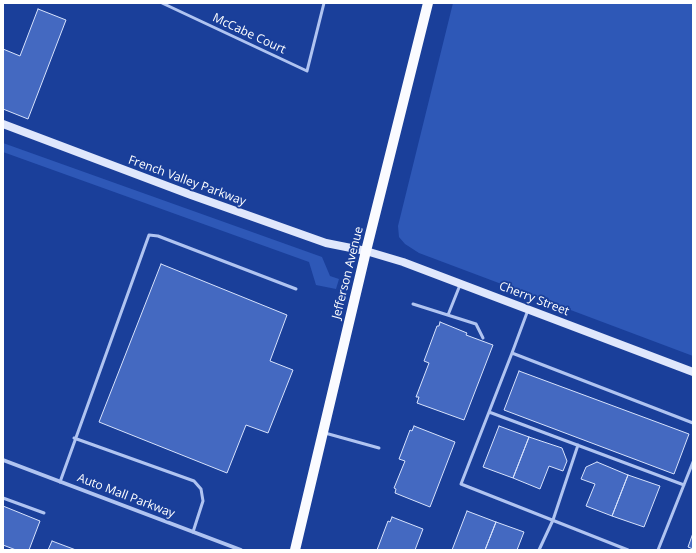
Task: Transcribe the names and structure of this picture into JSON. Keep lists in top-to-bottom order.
{
  "streets": {
    "main road": ["French Valley Parkway", "Jefferson Avenue", "Cherry Street"],
    "street": ["Auto Mall Parkway"],
    "lane": ["McCabe Court"]
  },
  "crossings": [
    ["French Valley Parkway", "Jefferson Avenue"],
    ["French Valley Parkway", "Cherry Street"],
    ["Jefferson Avenue", "Cherry Street"]
  ]
}
